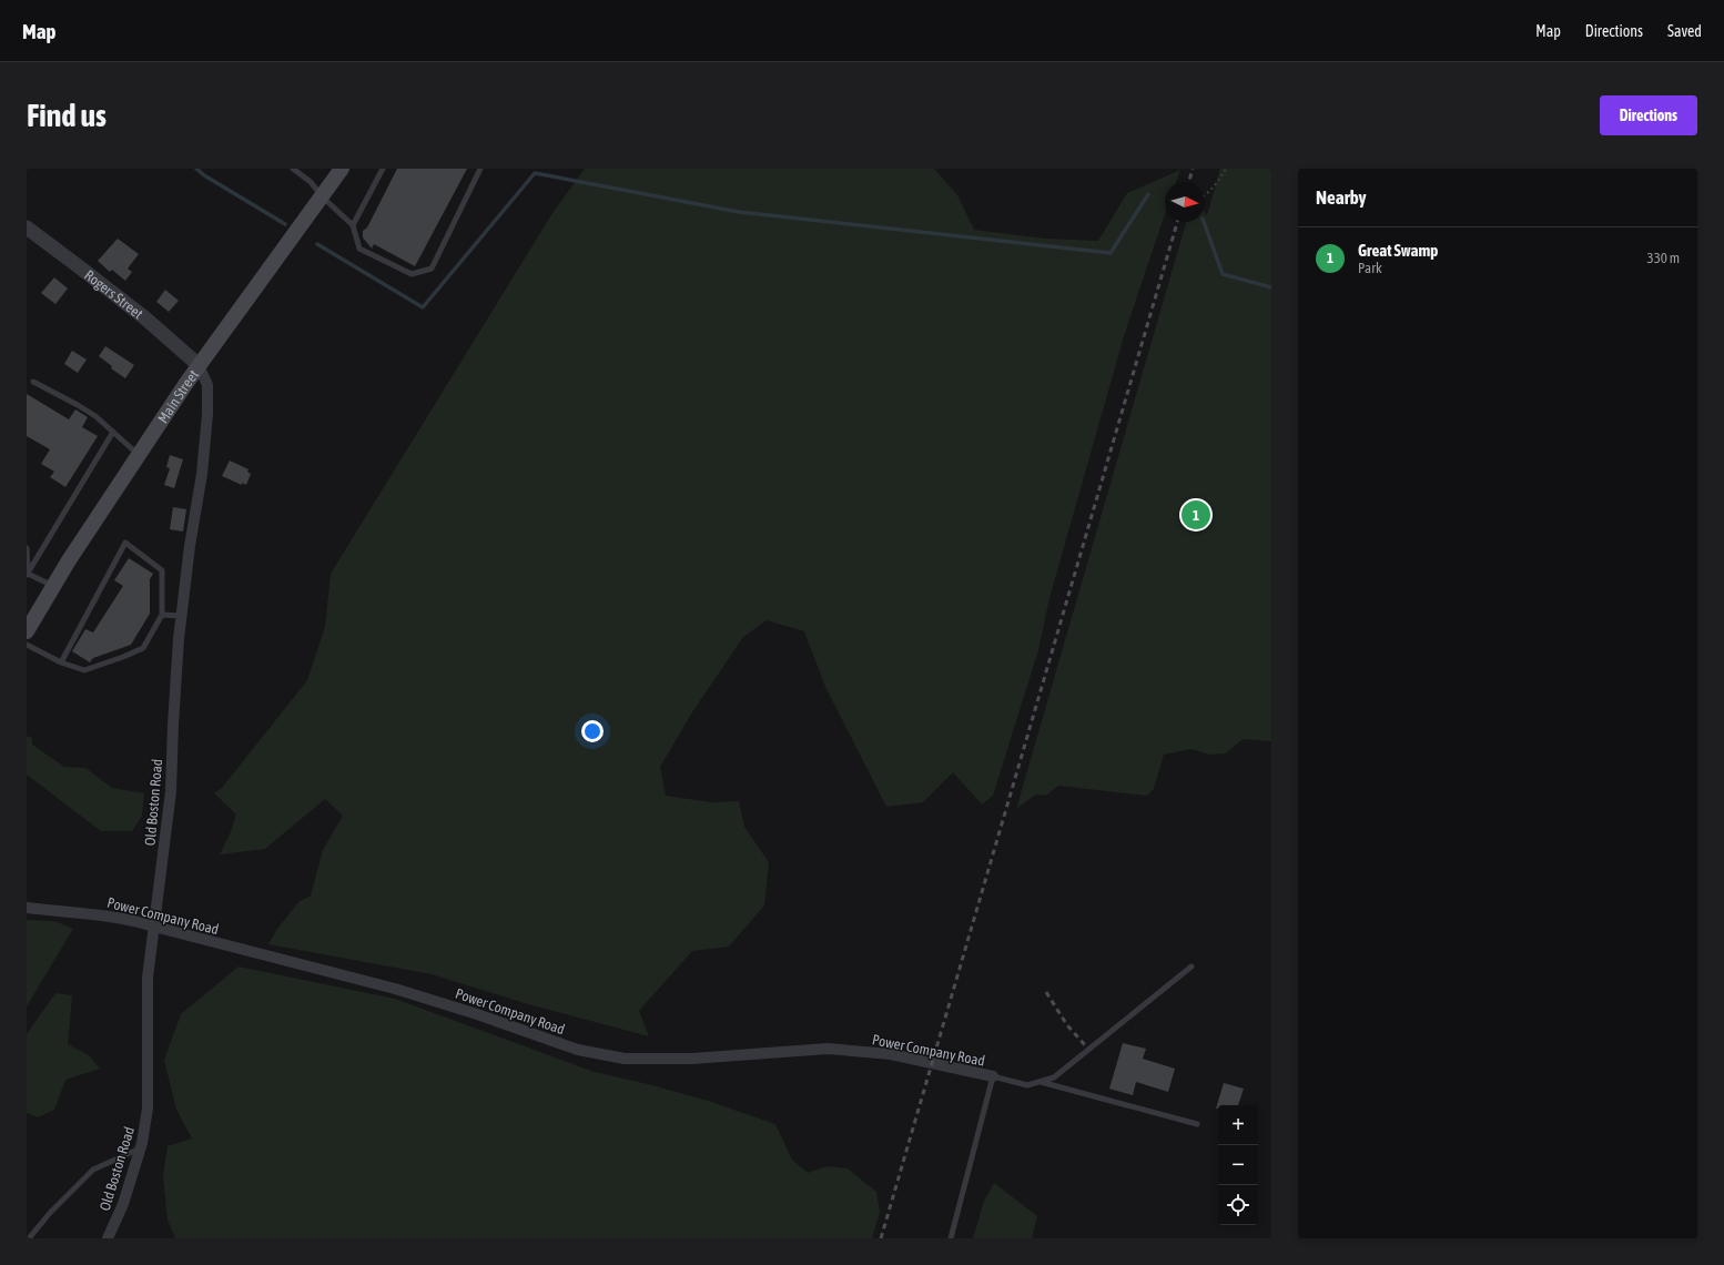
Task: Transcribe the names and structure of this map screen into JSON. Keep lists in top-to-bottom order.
{
  "streets": {
    "main road": ["Main Street"],
    "street": ["Rogers Street", "Old Boston Road", "Power Company Road"]
  },
  "crossings": [
    ["Rogers Street", "Main Street"],
    ["Rogers Street", "Old Boston Road"],
    ["Main Street", "Old Boston Road"],
    ["Old Boston Road", "Power Company Road"]
  ],
  "north": "right",
  "page": {
    "header": "Map",
    "nav": ["Map", "Directions", "Saved"],
    "buttons": "Directions",
    "title": "Find us",
    "heading": "Nearby",
    "list": [
      {
        "mark": "1",
        "name": "Great Swamp",
        "note": "Park",
        "value": "330 m"
      }
    ],
    "pins": "1",
    "map_buttons": ["+", "−"]
  }
}
